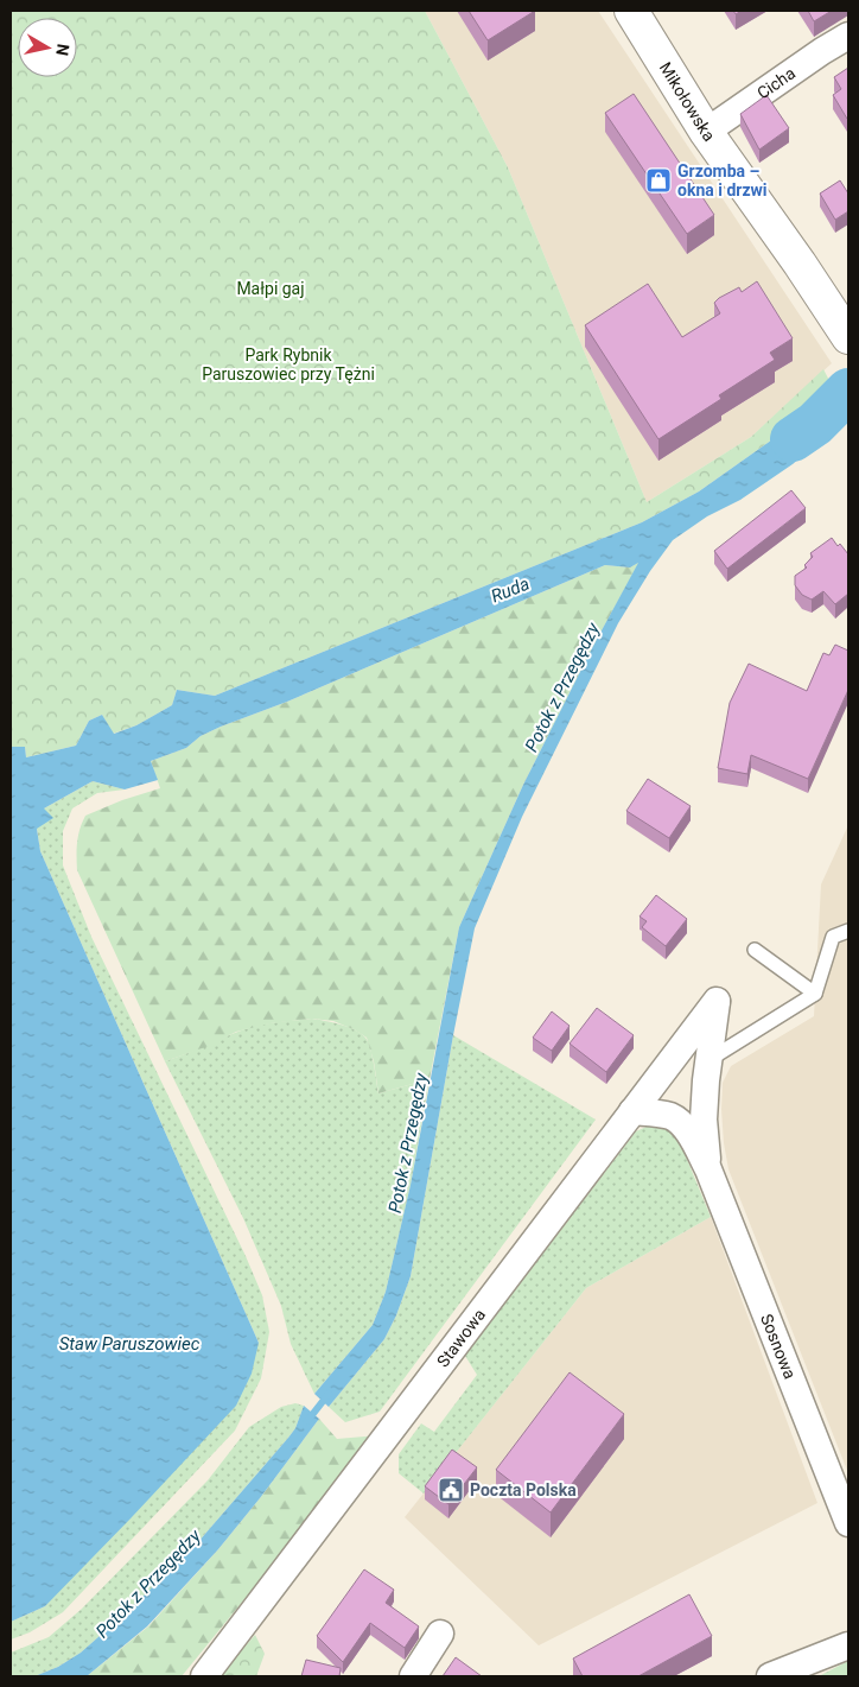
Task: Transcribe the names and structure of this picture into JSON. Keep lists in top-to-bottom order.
{
  "streets": {
    "main road": ["Mikołowska"],
    "street": ["Cicha", "Stawowa", "Sosnowa"]
  },
  "crossings": [
    ["Cicha", "Mikołowska"],
    ["Stawowa", "Sosnowa"]
  ],
  "water": ["Ruda", "Potok z Przegędzy", "Staw Paruszowiec"],
  "parks": ["Małpi gaj", "Park Rybnik Paruszowiec przy Tężni"],
  "places": {
    "shop": ["Grzomba – okna i drzwi"],
    "public building": ["Poczta Polska"]
  },
  "north": "right"
}
